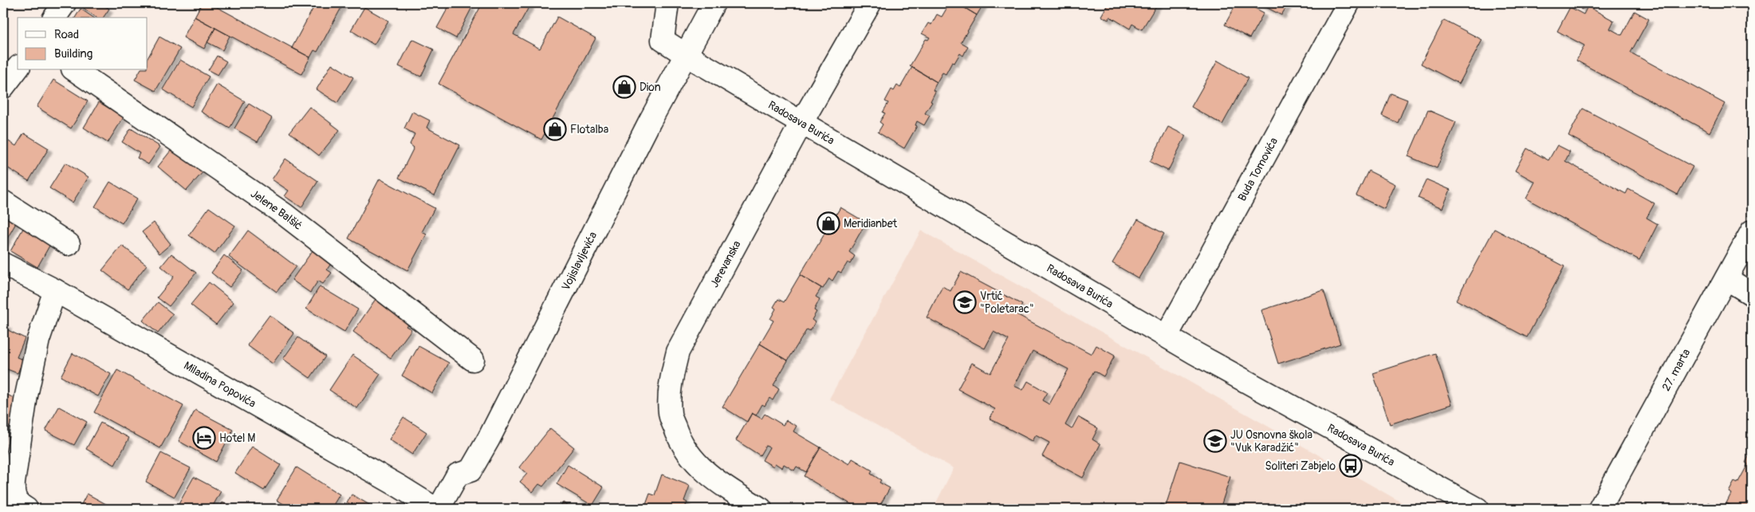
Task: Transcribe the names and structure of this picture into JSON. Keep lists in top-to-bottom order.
{
  "streets": {
    "street": [
      "Radosava Burića",
      "Buda Tomovića",
      "Jelene Balšić",
      "Vojislavljevića",
      "Jerevanska",
      "27. marta",
      "Miladina Popovića"
    ]
  },
  "crossings": [
    ["Radosava Burića", "Buda Tomovića"],
    ["Radosava Burića", "Vojislavljevića"],
    ["Radosava Burića", "Jerevanska"],
    ["Vojislavljevića", "Miladina Popovića"]
  ],
  "places": {
    "shop": ["Dion", "Flotalba", "Meridianbet"],
    "school or university": ["Vrtić \"Poletarac\"", "JU Osnovna škola \"Vuk Karadžić\""],
    "hotel": ["Hotel M"],
    "bus stop": ["Soliteri Zabjelo"]
  },
  "legend": ["Road", "Building"]
}
